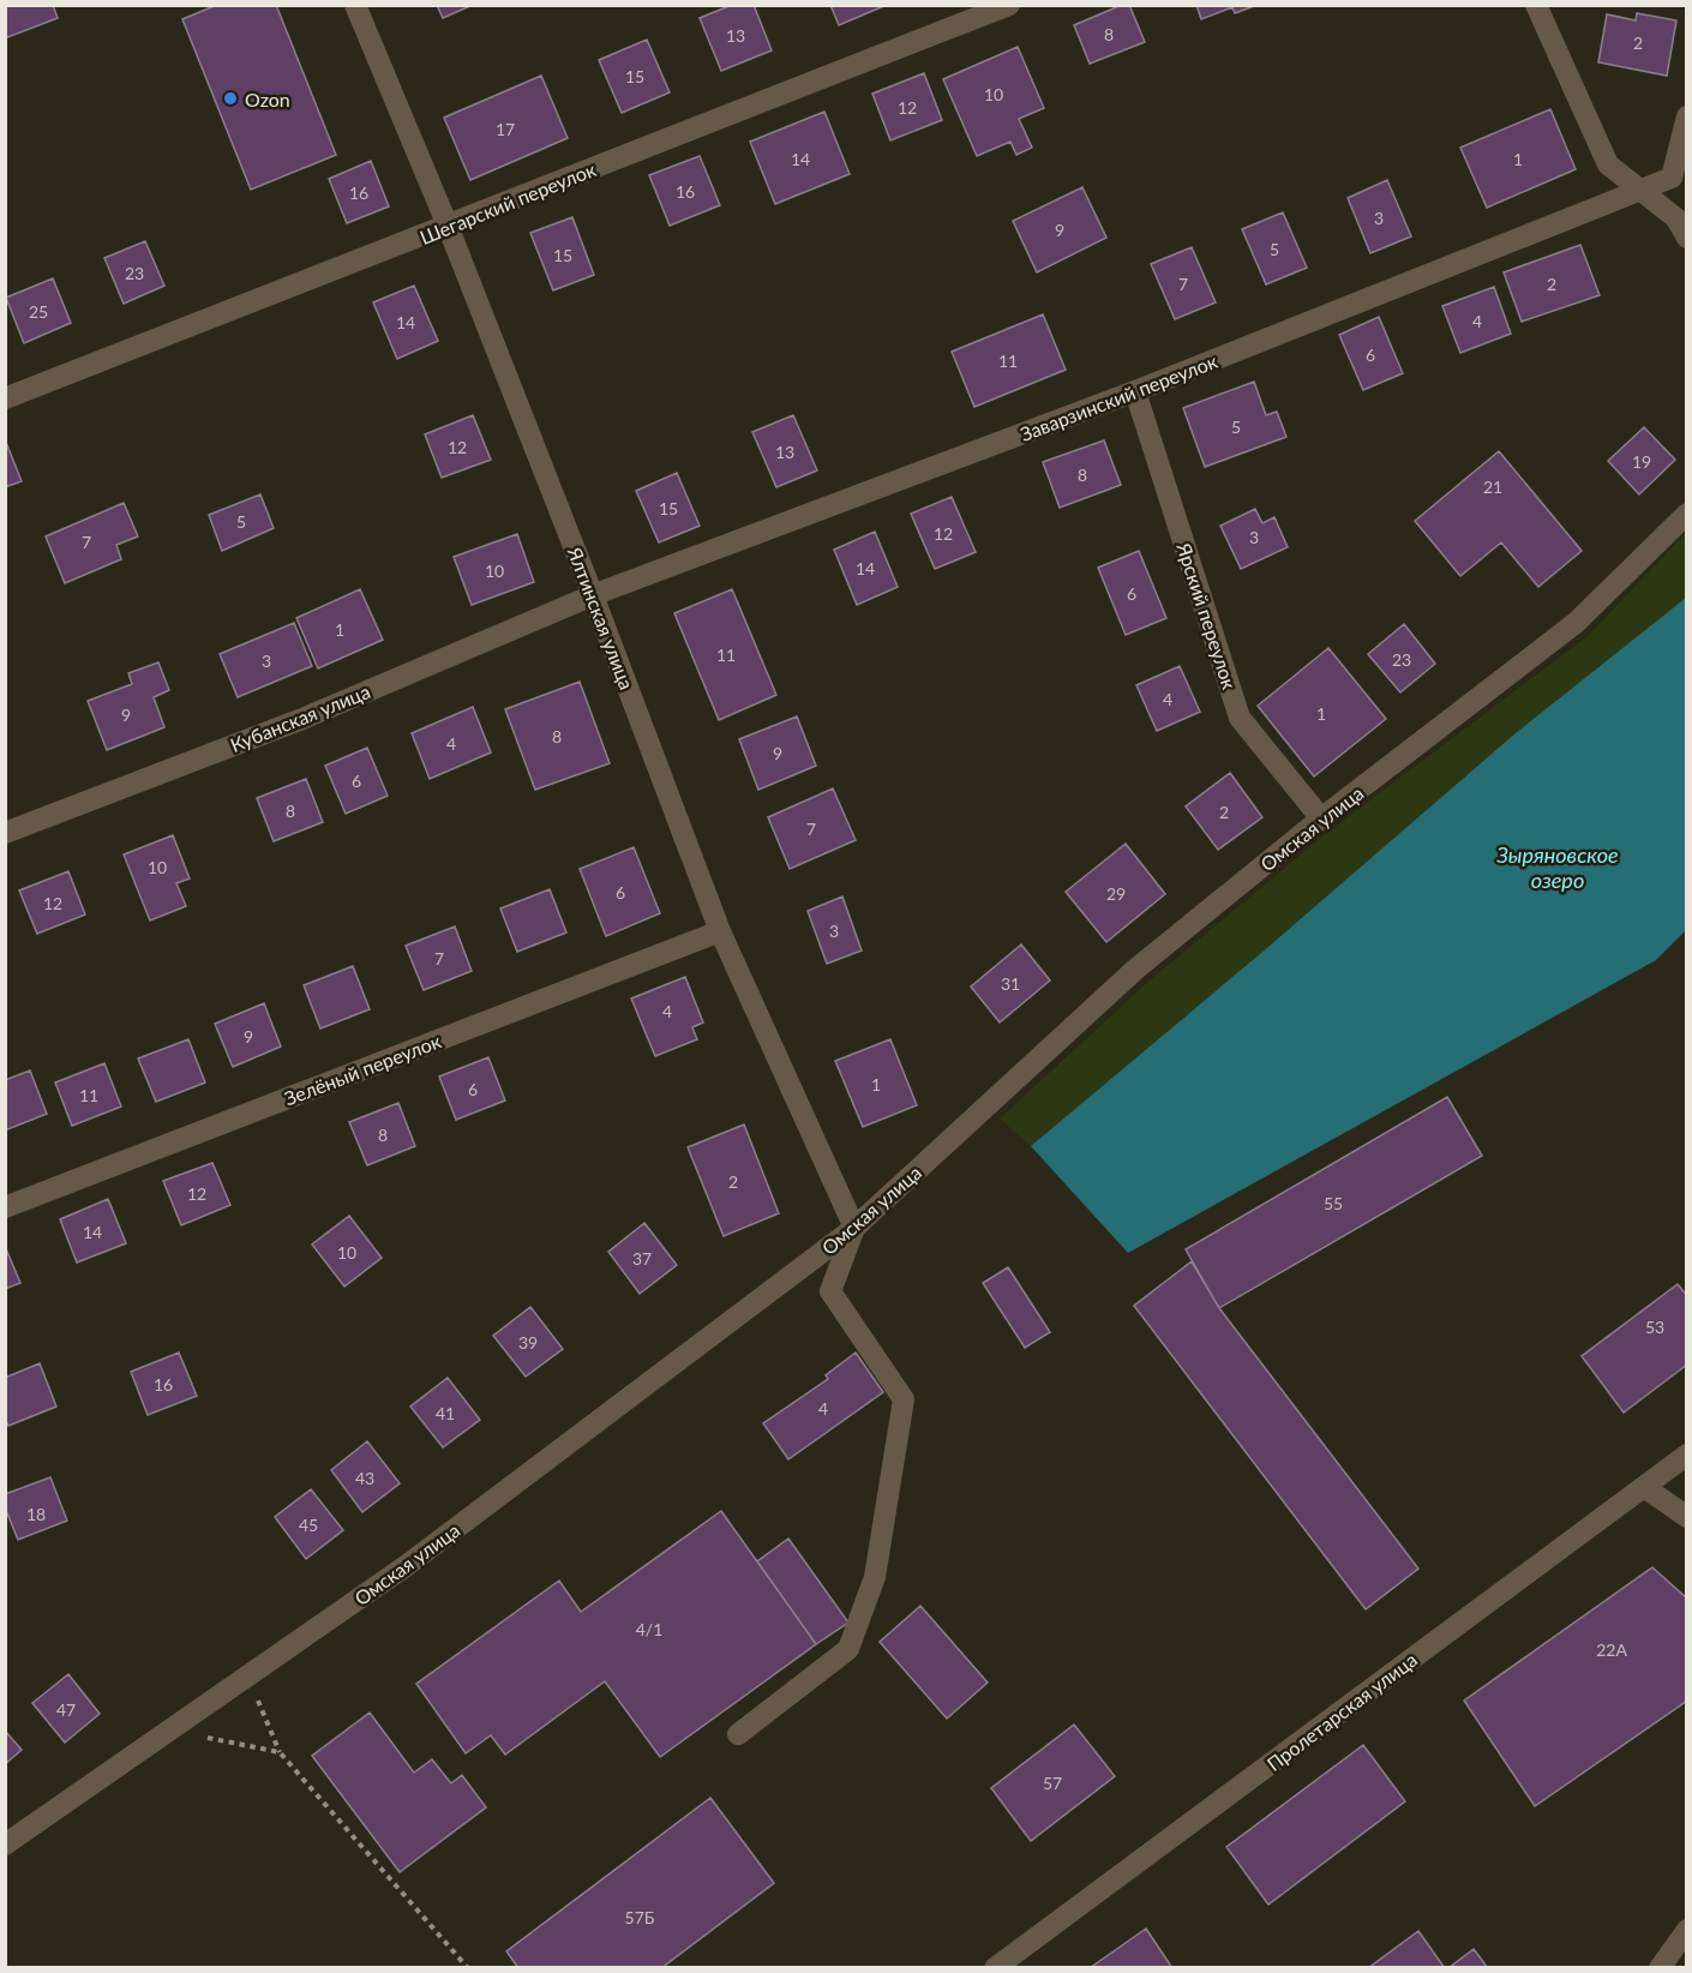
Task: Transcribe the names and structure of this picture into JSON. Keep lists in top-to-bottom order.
{
  "streets": {
    "street": [
      "Шегарский переулок",
      "Заварзинский переулок",
      "Ярский переулок",
      "Ялтинская улица",
      "Кубанская улица",
      "Омская улица",
      "Зелёный переулок",
      "Пролетарская улица"
    ]
  },
  "crossings": [
    ["Шегарский переулок", "Ялтинская улица"],
    ["Заварзинский переулок", "Ярский переулок"],
    ["Заварзинский переулок", "Ялтинская улица"],
    ["Заварзинский переулок", "Кубанская улица"],
    ["Ярский переулок", "Омская улица"],
    ["Ялтинская улица", "Кубанская улица"],
    ["Ялтинская улица", "Омская улица"],
    ["Ялтинская улица", "Зелёный переулок"]
  ],
  "water": ["Зыряновское озеро"],
  "places": ["Ozon"],
  "house_numbers": [
    "8",
    "13",
    "2",
    "15",
    "10",
    "12",
    "17",
    "14",
    "1",
    "16",
    "16",
    "3",
    "9",
    "5",
    "15",
    "23",
    "7",
    "2",
    "25",
    "4",
    "14",
    "6",
    "11",
    "5",
    "12",
    "13",
    "19",
    "8",
    "21",
    "15",
    "5",
    "12",
    "3",
    "7",
    "14",
    "10",
    "6",
    "1",
    "11",
    "23",
    "3",
    "4",
    "1",
    "9",
    "8",
    "4",
    "9",
    "6",
    "8",
    "2",
    "7",
    "10",
    "6",
    "29",
    "12",
    "3",
    "7",
    "31",
    "4",
    "9",
    "1",
    "6",
    "11",
    "8",
    "2",
    "12",
    "55",
    "14",
    "10",
    "37",
    "53",
    "39",
    "16",
    "4",
    "41",
    "43",
    "18",
    "45",
    "4/1",
    "22А",
    "47",
    "57",
    "57Б"
  ]
}
